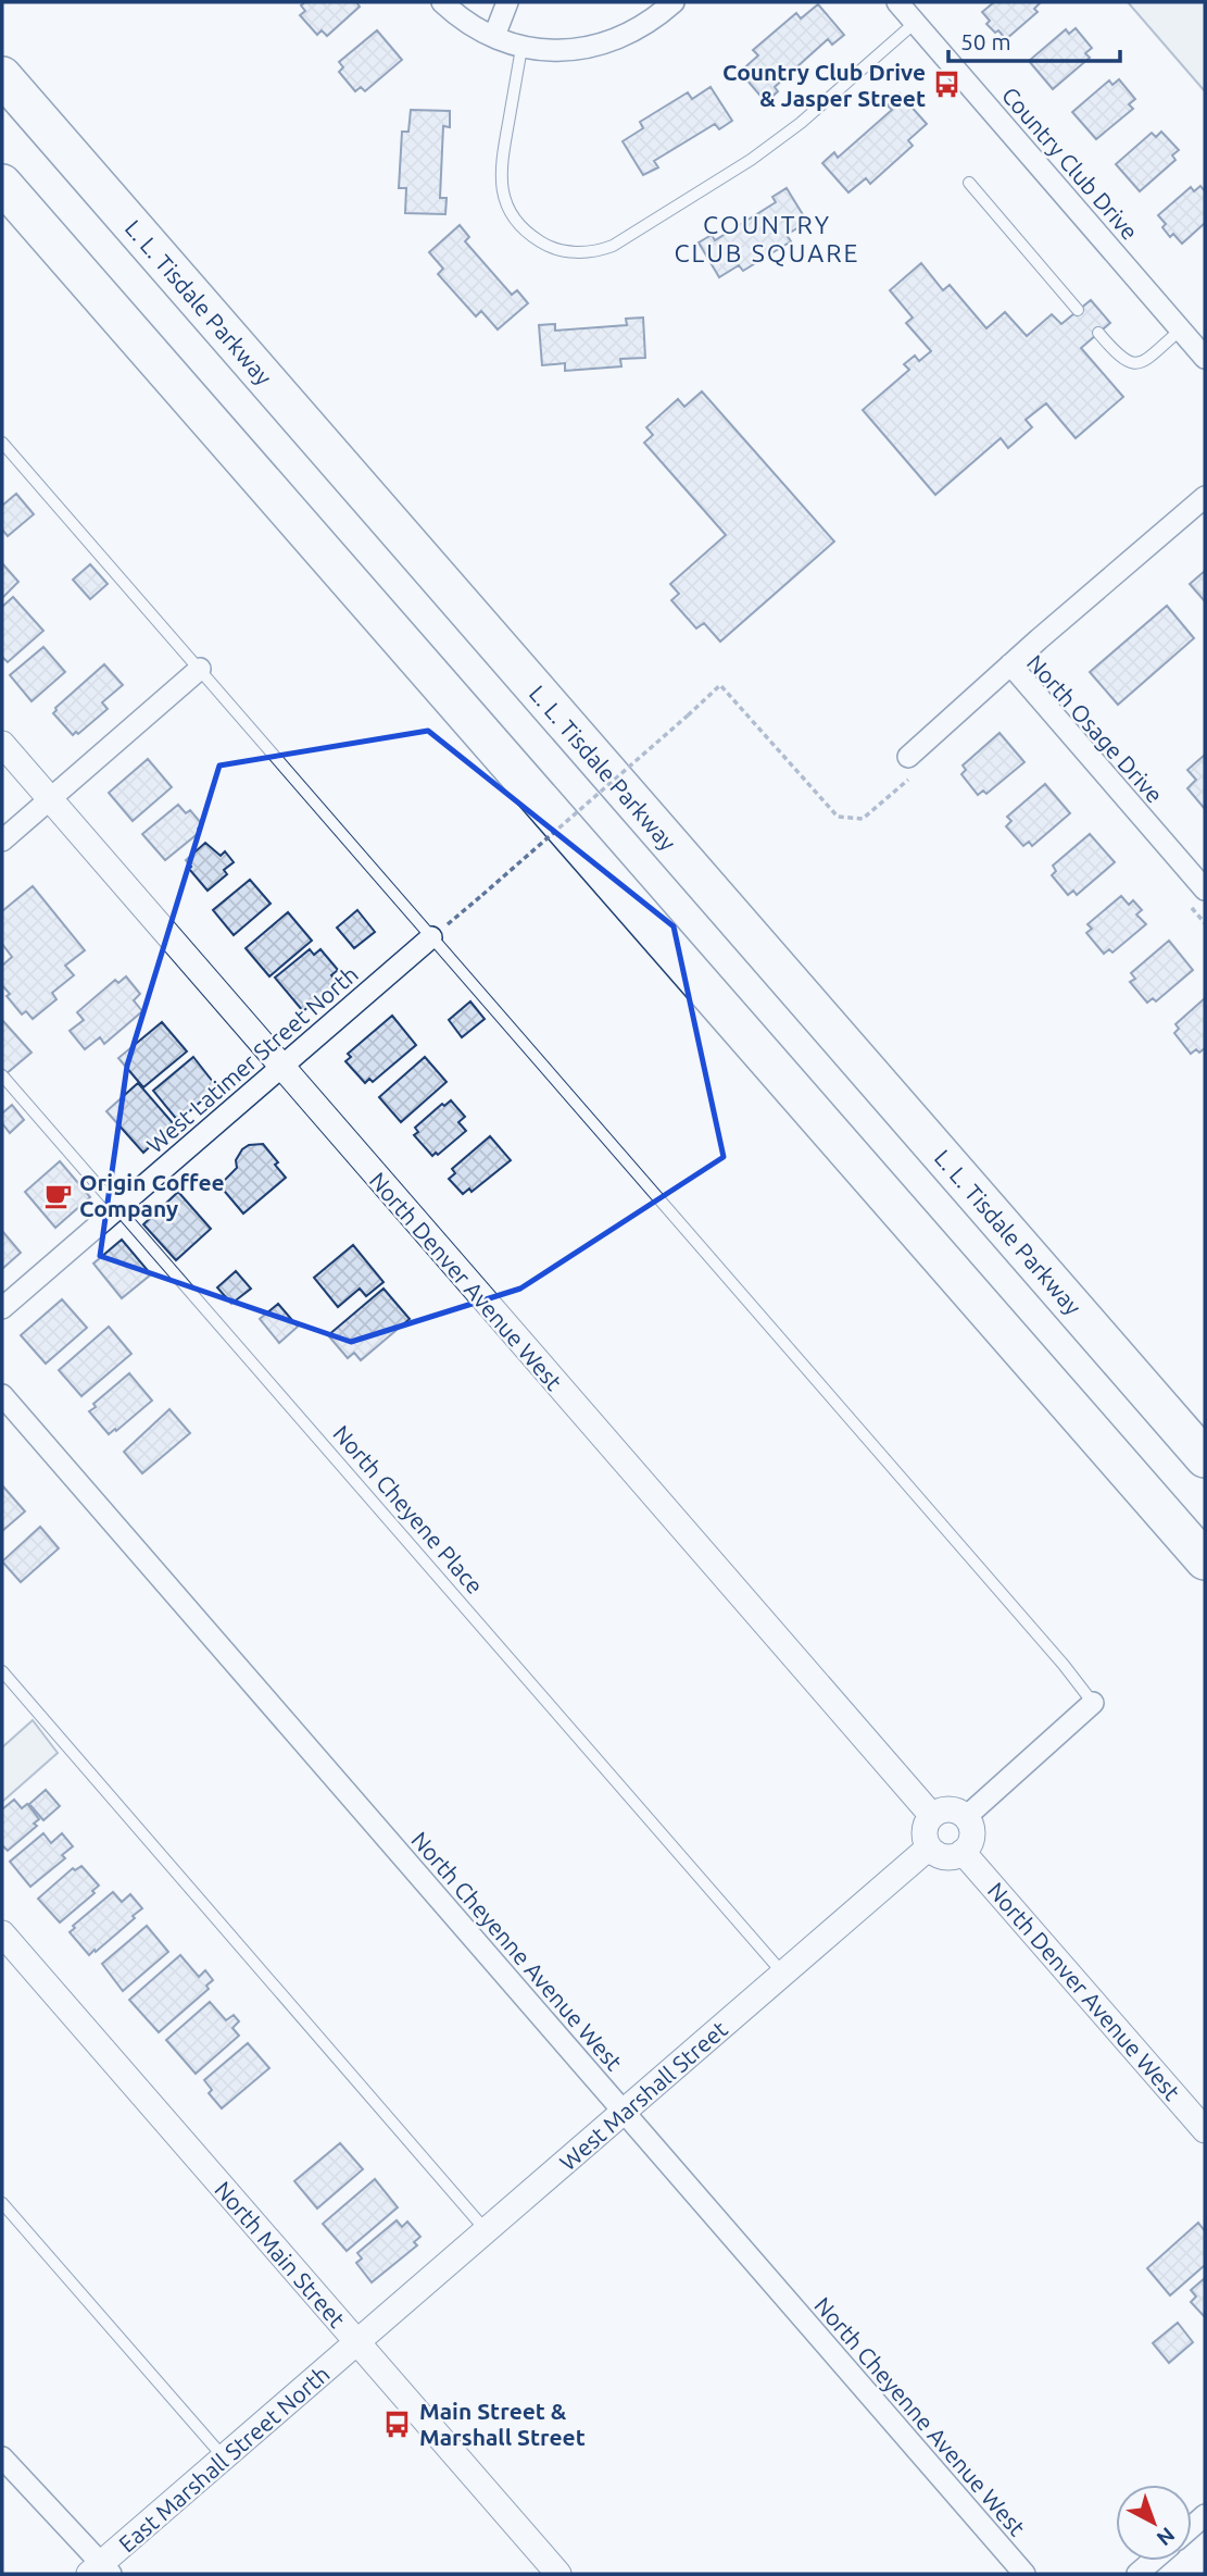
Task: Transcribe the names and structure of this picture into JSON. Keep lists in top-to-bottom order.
{
  "streets": {
    "highway": ["L. L. Tisdale Parkway"],
    "street": [
      "Country Club Drive",
      "North Osage Drive",
      "West Latimer Street North",
      "North Denver Avenue West",
      "North Cheyenne Avenue West",
      "West Marshall Street",
      "North Main Street",
      "East Marshall Street North"
    ],
    "lane": ["North Cheyene Place"]
  },
  "crossings": [
    ["West Latimer Street North", "North Denver Avenue West"],
    ["West Latimer Street North", "North Cheyene Place"],
    ["North Denver Avenue West", "West Marshall Street"],
    ["North Cheyene Place", "West Marshall Street"],
    ["North Cheyenne Avenue West", "West Marshall Street"],
    ["West Marshall Street", "North Main Street"],
    ["West Marshall Street", "East Marshall Street North"],
    ["North Main Street", "East Marshall Street North"]
  ],
  "districts": ["COUNTRY CLUB SQUARE"],
  "places": {
    "bus stop": ["Country Club Drive & Jasper Street", "Main Street & Marshall Street"],
    "cafe": ["Origin Coffee Company"]
  },
  "scale_bar": "50 m",
  "north": "bottom right"
}
